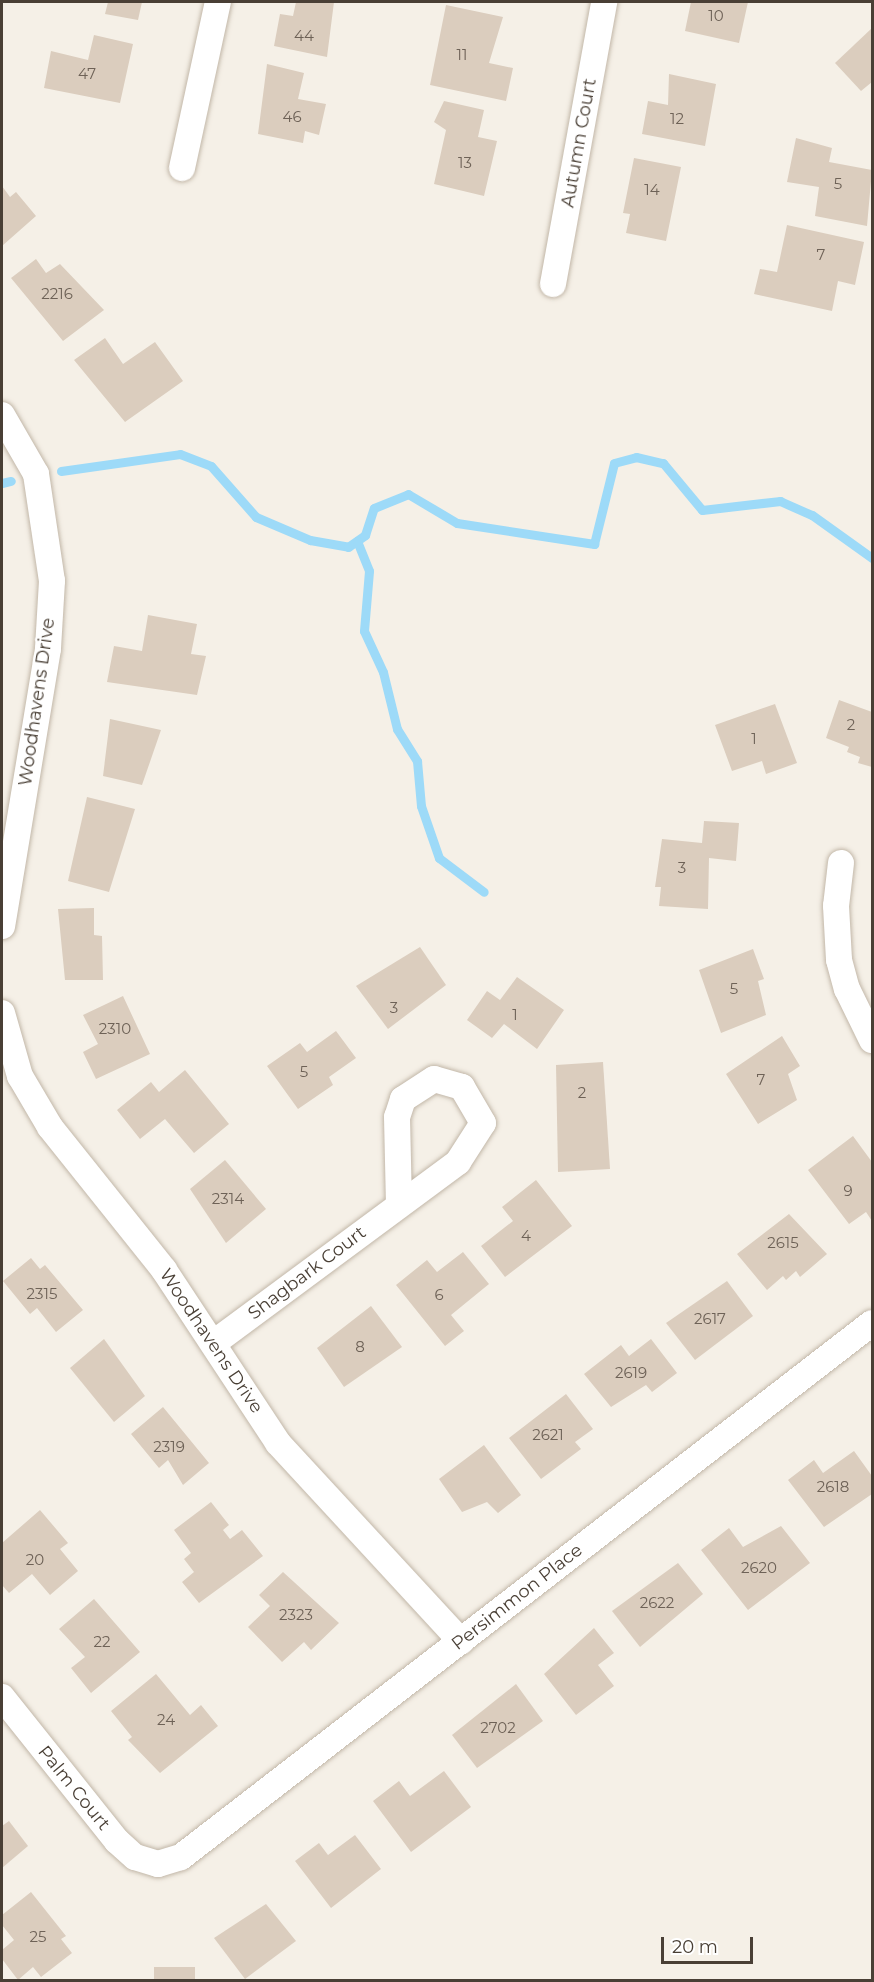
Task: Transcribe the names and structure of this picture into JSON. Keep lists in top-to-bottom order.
{
  "streets": {
    "street": [
      "Autumn Court",
      "Woodhavens Drive",
      "Shagbark Court",
      "Persimmon Place",
      "Palm Court"
    ]
  },
  "crossings": [
    ["Woodhavens Drive", "Shagbark Court"],
    ["Woodhavens Drive", "Persimmon Place"],
    ["Persimmon Place", "Palm Court"]
  ],
  "house_numbers": [
    "10",
    "44",
    "11",
    "47",
    "46",
    "12",
    "13",
    "5",
    "14",
    "7",
    "2216",
    "2",
    "1",
    "3",
    "5",
    "3",
    "1",
    "2310",
    "5",
    "7",
    "2",
    "9",
    "2314",
    "4",
    "2615",
    "2315",
    "6",
    "2617",
    "8",
    "2619",
    "2621",
    "2319",
    "2618",
    "20",
    "2620",
    "2622",
    "2323",
    "22",
    "24",
    "2702",
    "25"
  ],
  "scale_bar": "20 m"
}
